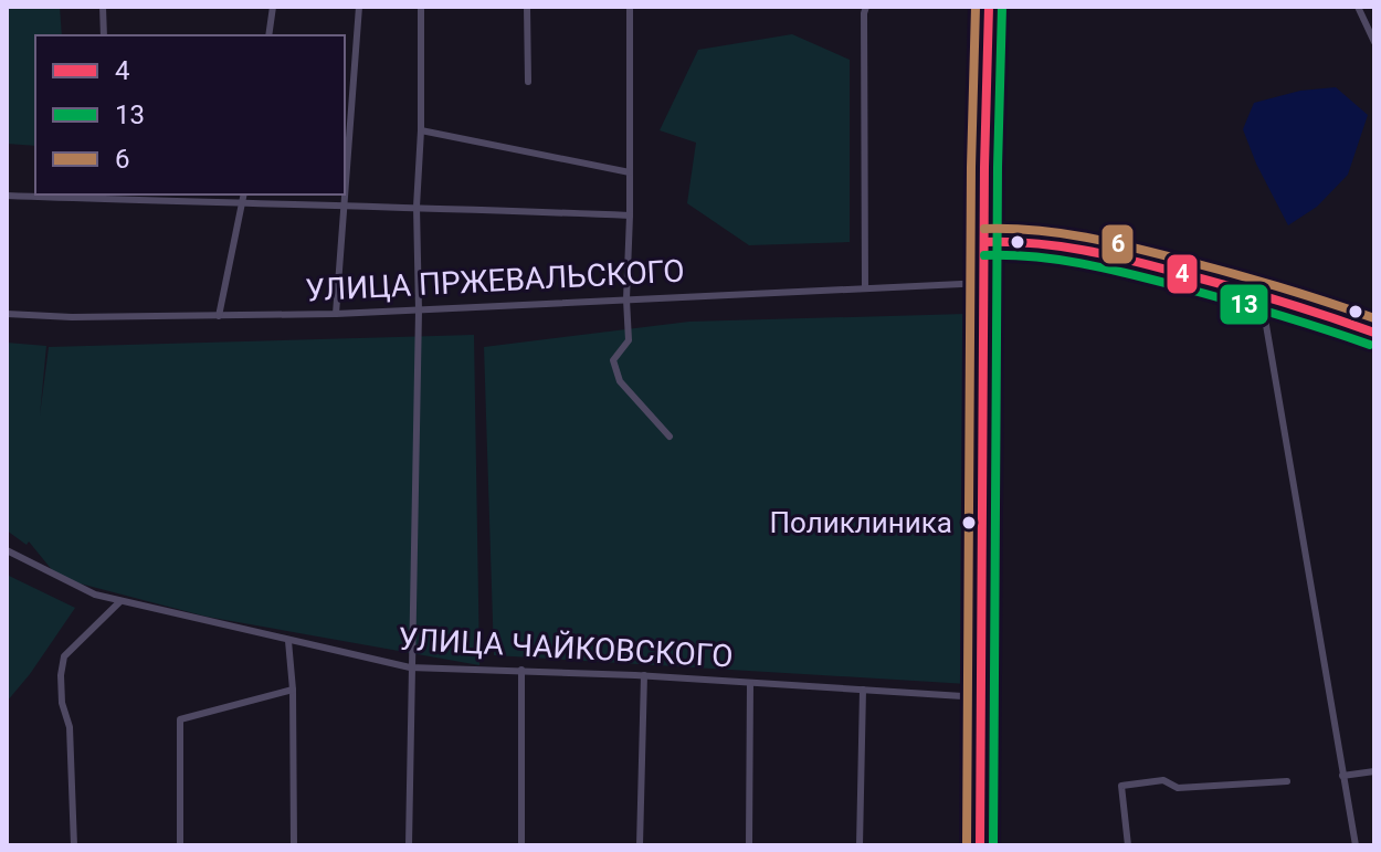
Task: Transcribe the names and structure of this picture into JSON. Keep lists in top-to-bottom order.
{
  "streets": {
    "street": ["УЛИЦА ПРЖЕВАЛЬСКОГО", "УЛИЦА ЧАЙКОВСКОГО"]
  },
  "places": ["Поликлиника"],
  "lines": ["transit line 4", "transit line 13", "transit line 6"],
  "legend": ["4", "13", "6"]
}
